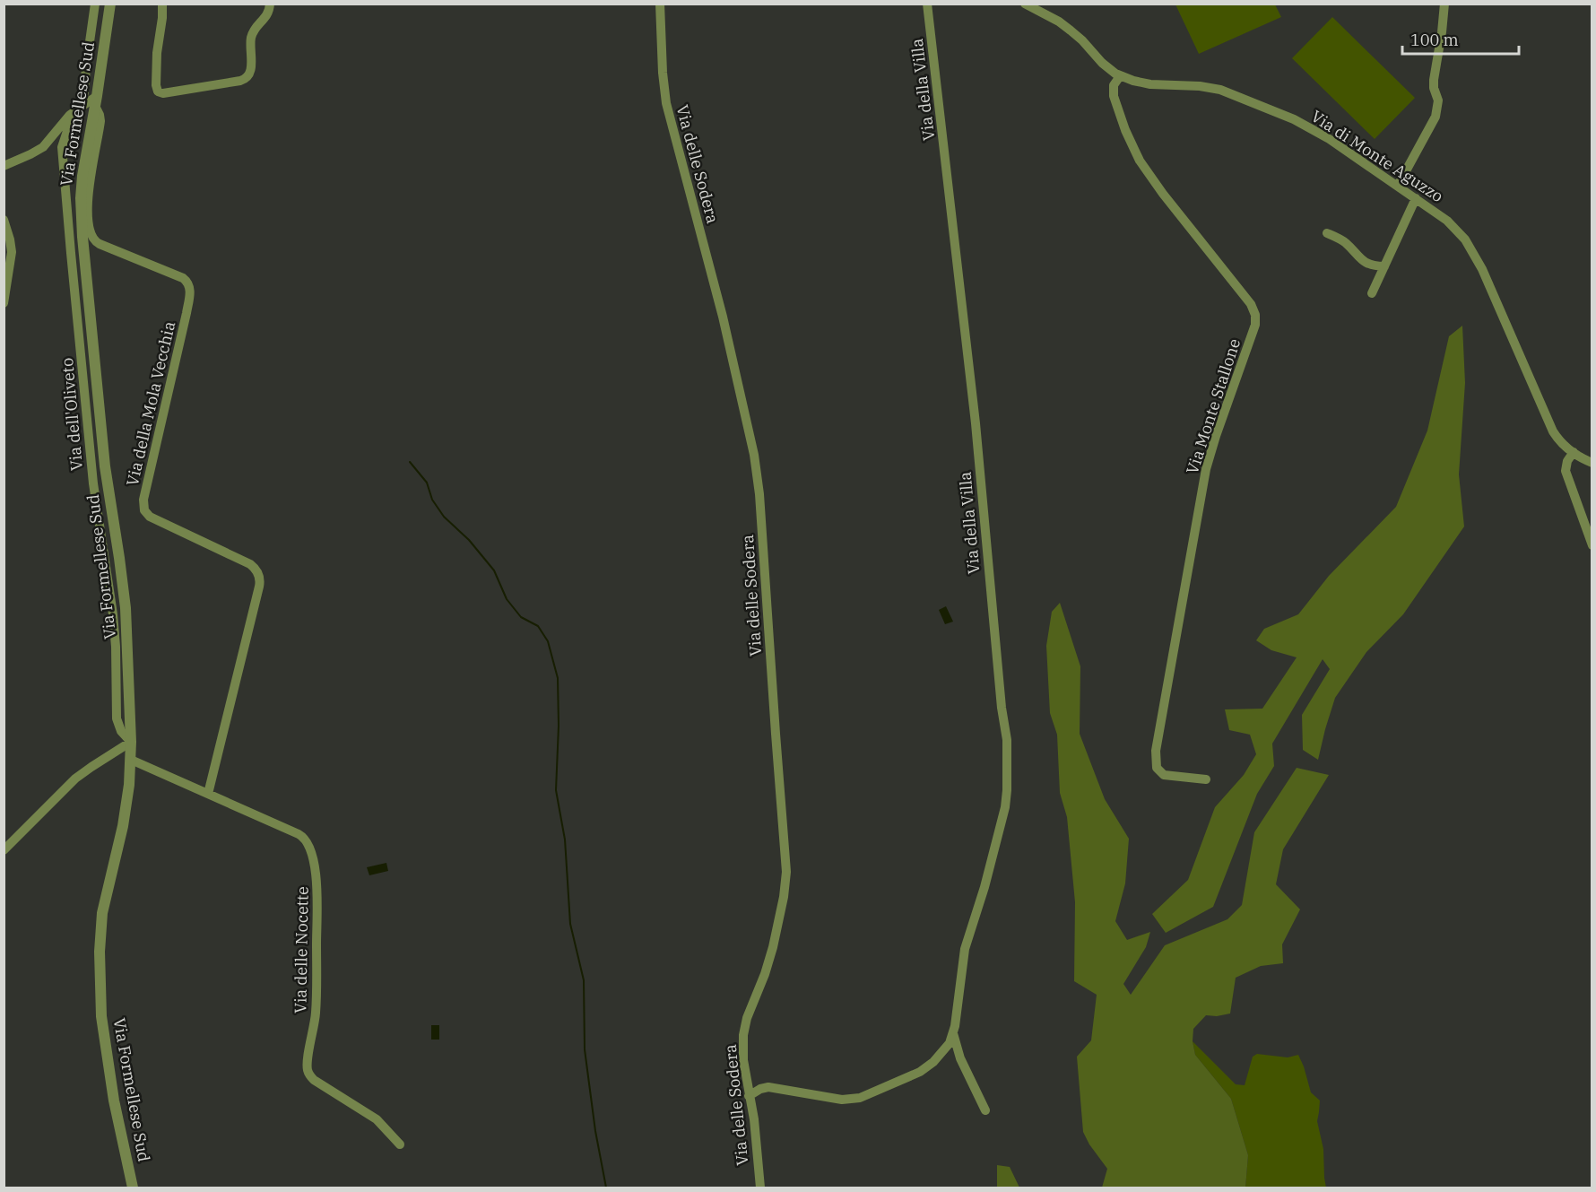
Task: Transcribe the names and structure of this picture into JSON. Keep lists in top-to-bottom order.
{
  "streets": {
    "street": [
      "Via della Villa",
      "Via Formellese Sud",
      "Via di Monte Aguzzo",
      "Via delle Sodera",
      "Via della Mola Vecchia",
      "Via Monte Stallone",
      "Via dell'Oliveto",
      "Via delle Nocette"
    ]
  },
  "crossings": [
    ["Via della Villa", "Via delle Sodera"],
    ["Via Formellese Sud", "Via della Mola Vecchia"],
    ["Via Formellese Sud", "Via dell'Oliveto"],
    ["Via Formellese Sud", "Via delle Nocette"],
    ["Via di Monte Aguzzo", "Via Monte Stallone"],
    ["Via della Mola Vecchia", "Via delle Nocette"]
  ],
  "scale_bar": "100 m"
}
